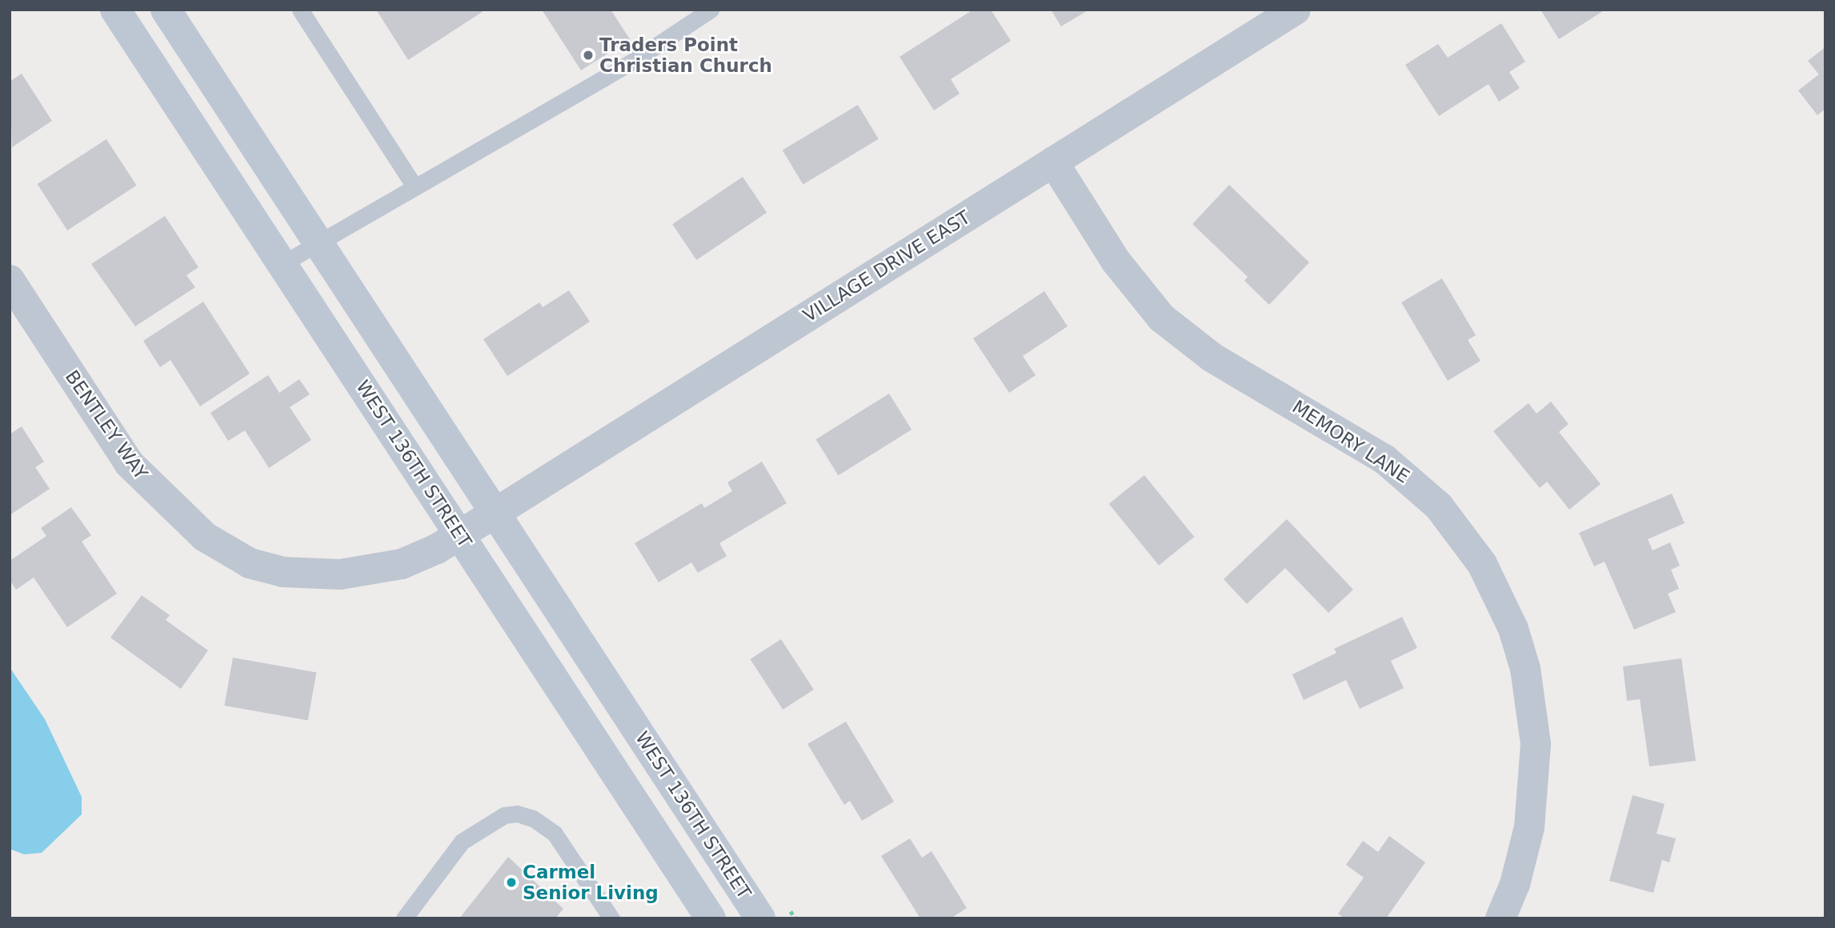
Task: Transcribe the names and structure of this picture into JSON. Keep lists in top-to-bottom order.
{
  "streets": {
    "street": [
      "VILLAGE DRIVE EAST",
      "BENTLEY WAY",
      "MEMORY LANE",
      "WEST 136TH STREET"
    ]
  },
  "crossings": [
    ["VILLAGE DRIVE EAST", "BENTLEY WAY"],
    ["VILLAGE DRIVE EAST", "MEMORY LANE"],
    ["VILLAGE DRIVE EAST", "WEST 136TH STREET"],
    ["BENTLEY WAY", "WEST 136TH STREET"]
  ],
  "places": ["Traders Point Christian Church", "Carmel Senior Living"]
}
